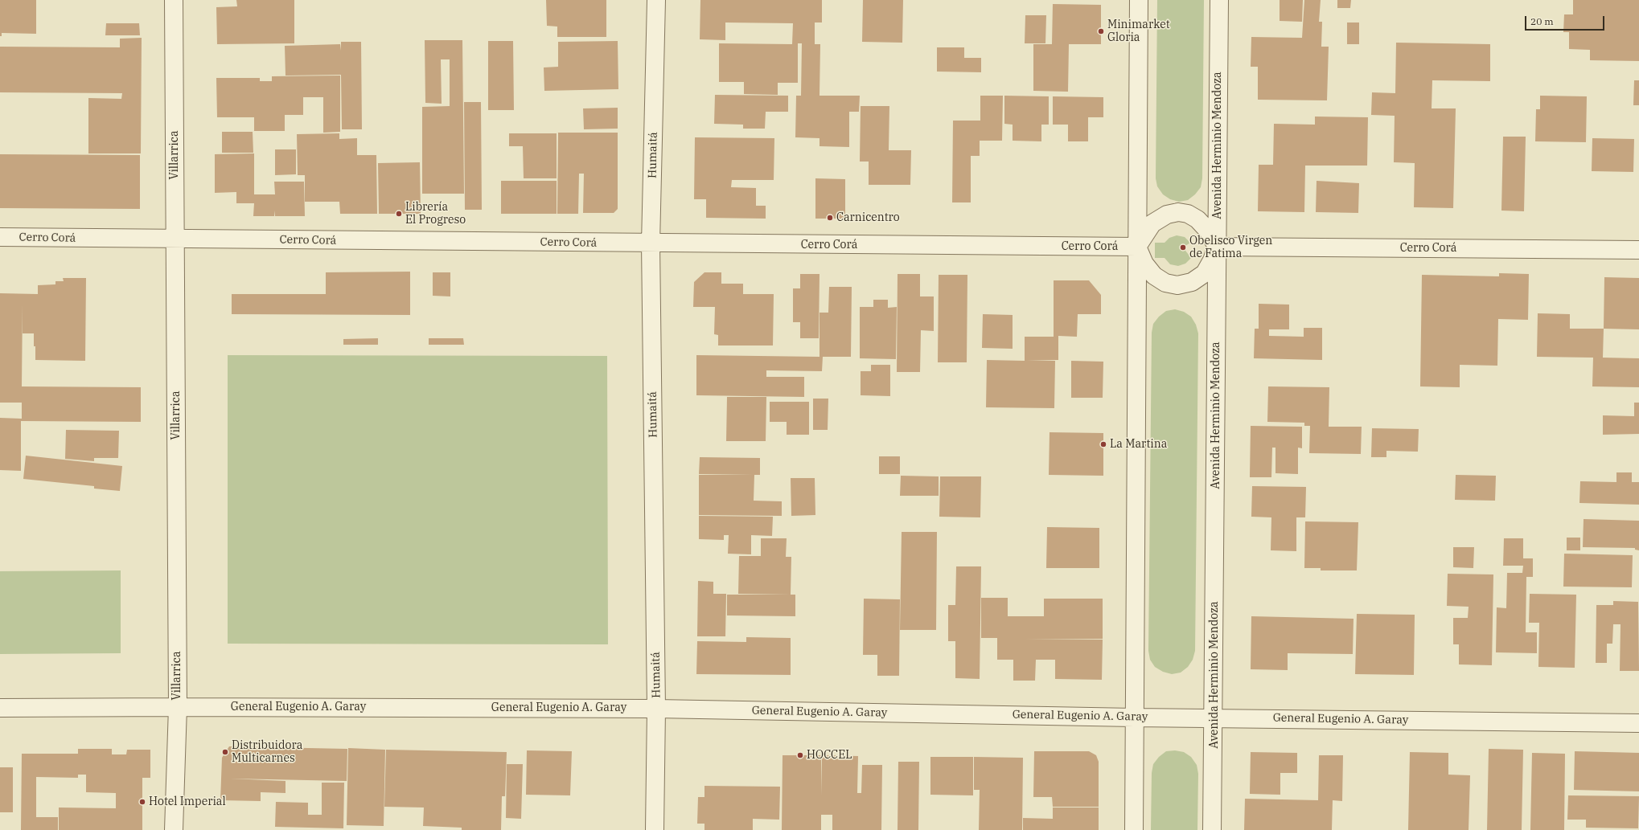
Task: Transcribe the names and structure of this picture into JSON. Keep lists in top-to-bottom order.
{
  "streets": {
    "street": [
      "Avenida Herminio Mendoza",
      "Villarrica",
      "Humaitá",
      "Cerro Corá",
      "General Eugenio A. Garay"
    ]
  },
  "crossings": [
    ["Avenida Herminio Mendoza", "Cerro Corá"],
    ["Avenida Herminio Mendoza", "General Eugenio A. Garay"],
    ["Villarrica", "Cerro Corá"],
    ["Villarrica", "General Eugenio A. Garay"],
    ["Humaitá", "Cerro Corá"],
    ["Humaitá", "General Eugenio A. Garay"]
  ],
  "places": [
    "Minimarket Gloria",
    "Librería El Progreso",
    "Carnicentro",
    "Obelisco Virgen de Fatima",
    "La Martina",
    "Distribuidora Multicarnes",
    "HOCCEL",
    "Hotel Imperial"
  ],
  "scale_bar": "20 m"
}
